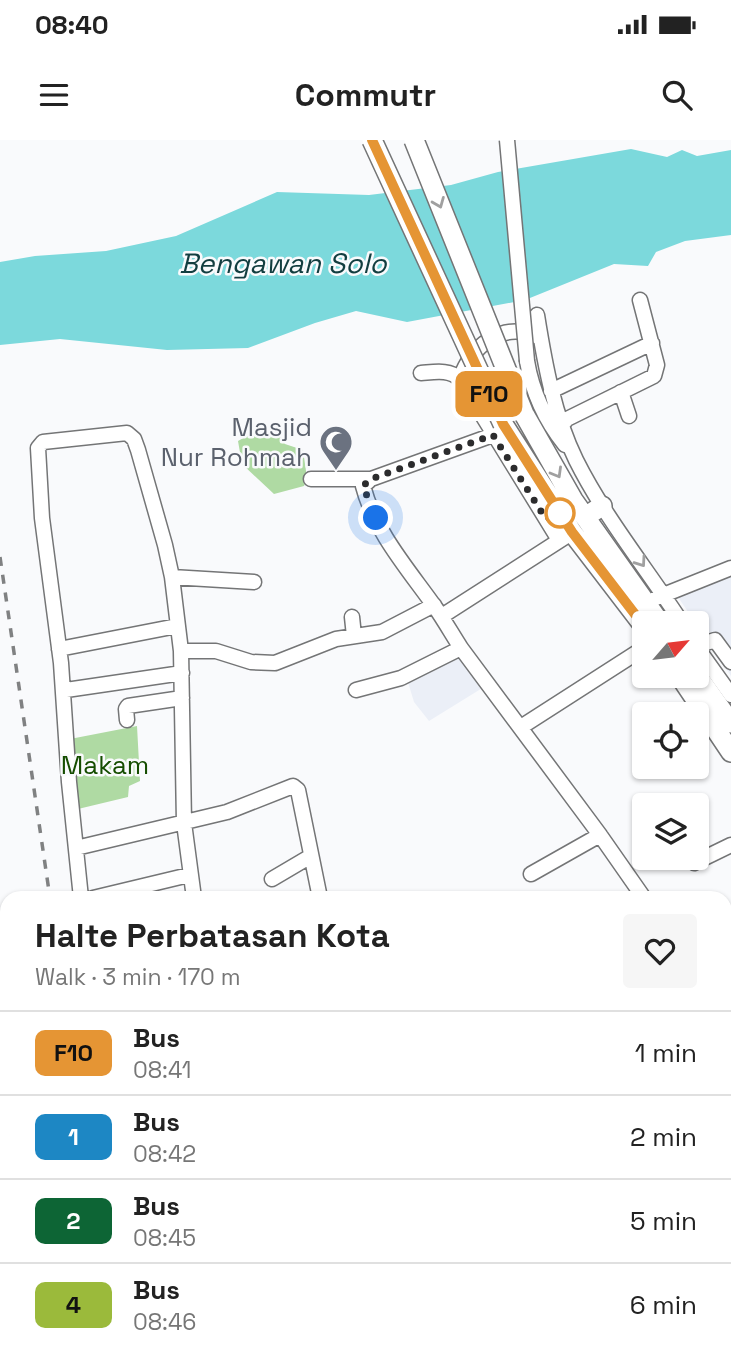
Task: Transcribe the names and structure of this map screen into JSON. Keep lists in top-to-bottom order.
{
  "water": ["Bengawan Solo"],
  "parks": ["Makam"],
  "places": {
    "mosque": ["Masjid Nur Rohmah"]
  },
  "lines": ["bus line F10"],
  "north": "top right",
  "page": {
    "status": "08:40",
    "header": "Commutr",
    "on_map": "F10",
    "heading": ["Halte Perbatasan Kota", "Walk · 3 min · 170 m"],
    "list": [
      {
        "mark": "F10",
        "name": "Bus",
        "note": "08:41",
        "value": "1 min"
      },
      {
        "mark": "1",
        "name": "Bus",
        "note": "08:42",
        "value": "2 min"
      },
      {
        "mark": "2",
        "name": "Bus",
        "note": "08:45",
        "value": "5 min"
      },
      {
        "mark": "4",
        "name": "Bus",
        "note": "08:46",
        "value": "6 min"
      }
    ]
  }
}
